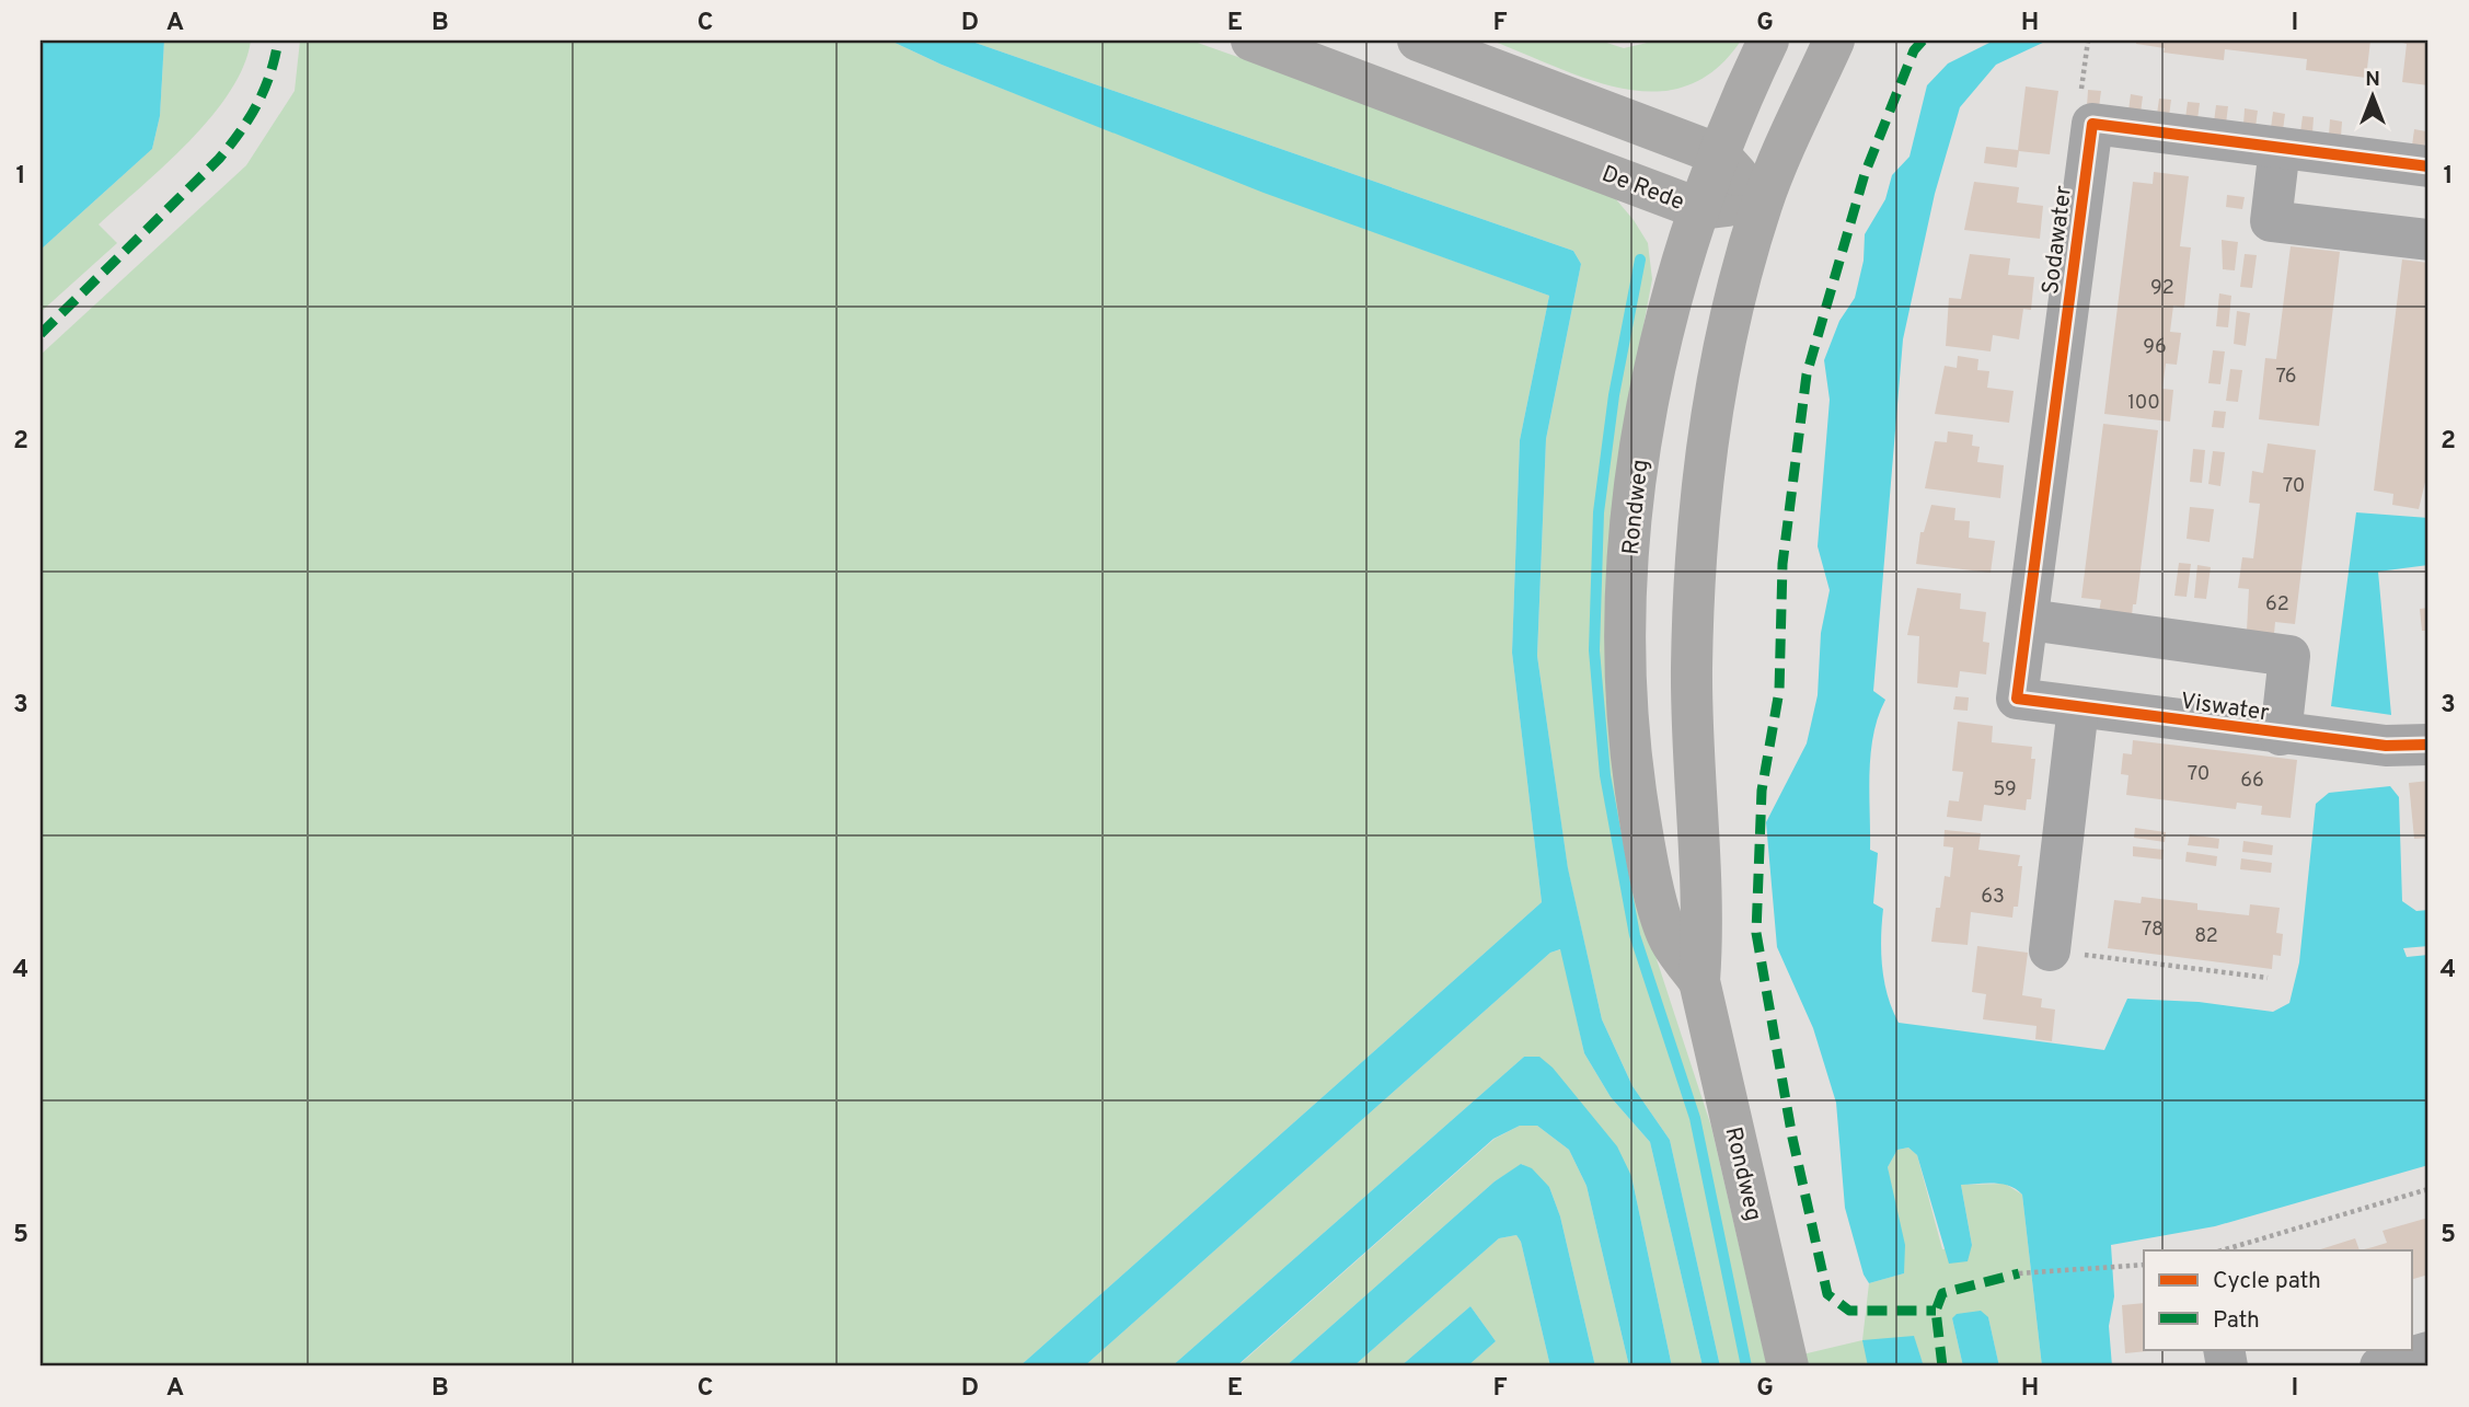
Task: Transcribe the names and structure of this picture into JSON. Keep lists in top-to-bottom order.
{
  "streets": {
    "main road": ["De Rede", "Rondweg"],
    "street": ["Sodawater", "Viswater"]
  },
  "crossings": [
    ["De Rede", "Rondweg"],
    ["Sodawater", "Viswater"]
  ],
  "house_numbers": [
    "92",
    "96",
    "76",
    "100",
    "70",
    "62",
    "70",
    "66",
    "59",
    "63",
    "78",
    "82"
  ],
  "legend": ["Cycle path", "Path"],
  "north": "top",
  "grid": {
    "columns": [
      "A",
      "B",
      "C",
      "D",
      "E",
      "F",
      "G",
      "H",
      "I"
    ],
    "rows": [
      "1",
      "2",
      "3",
      "4",
      "5"
    ]
  }
}
